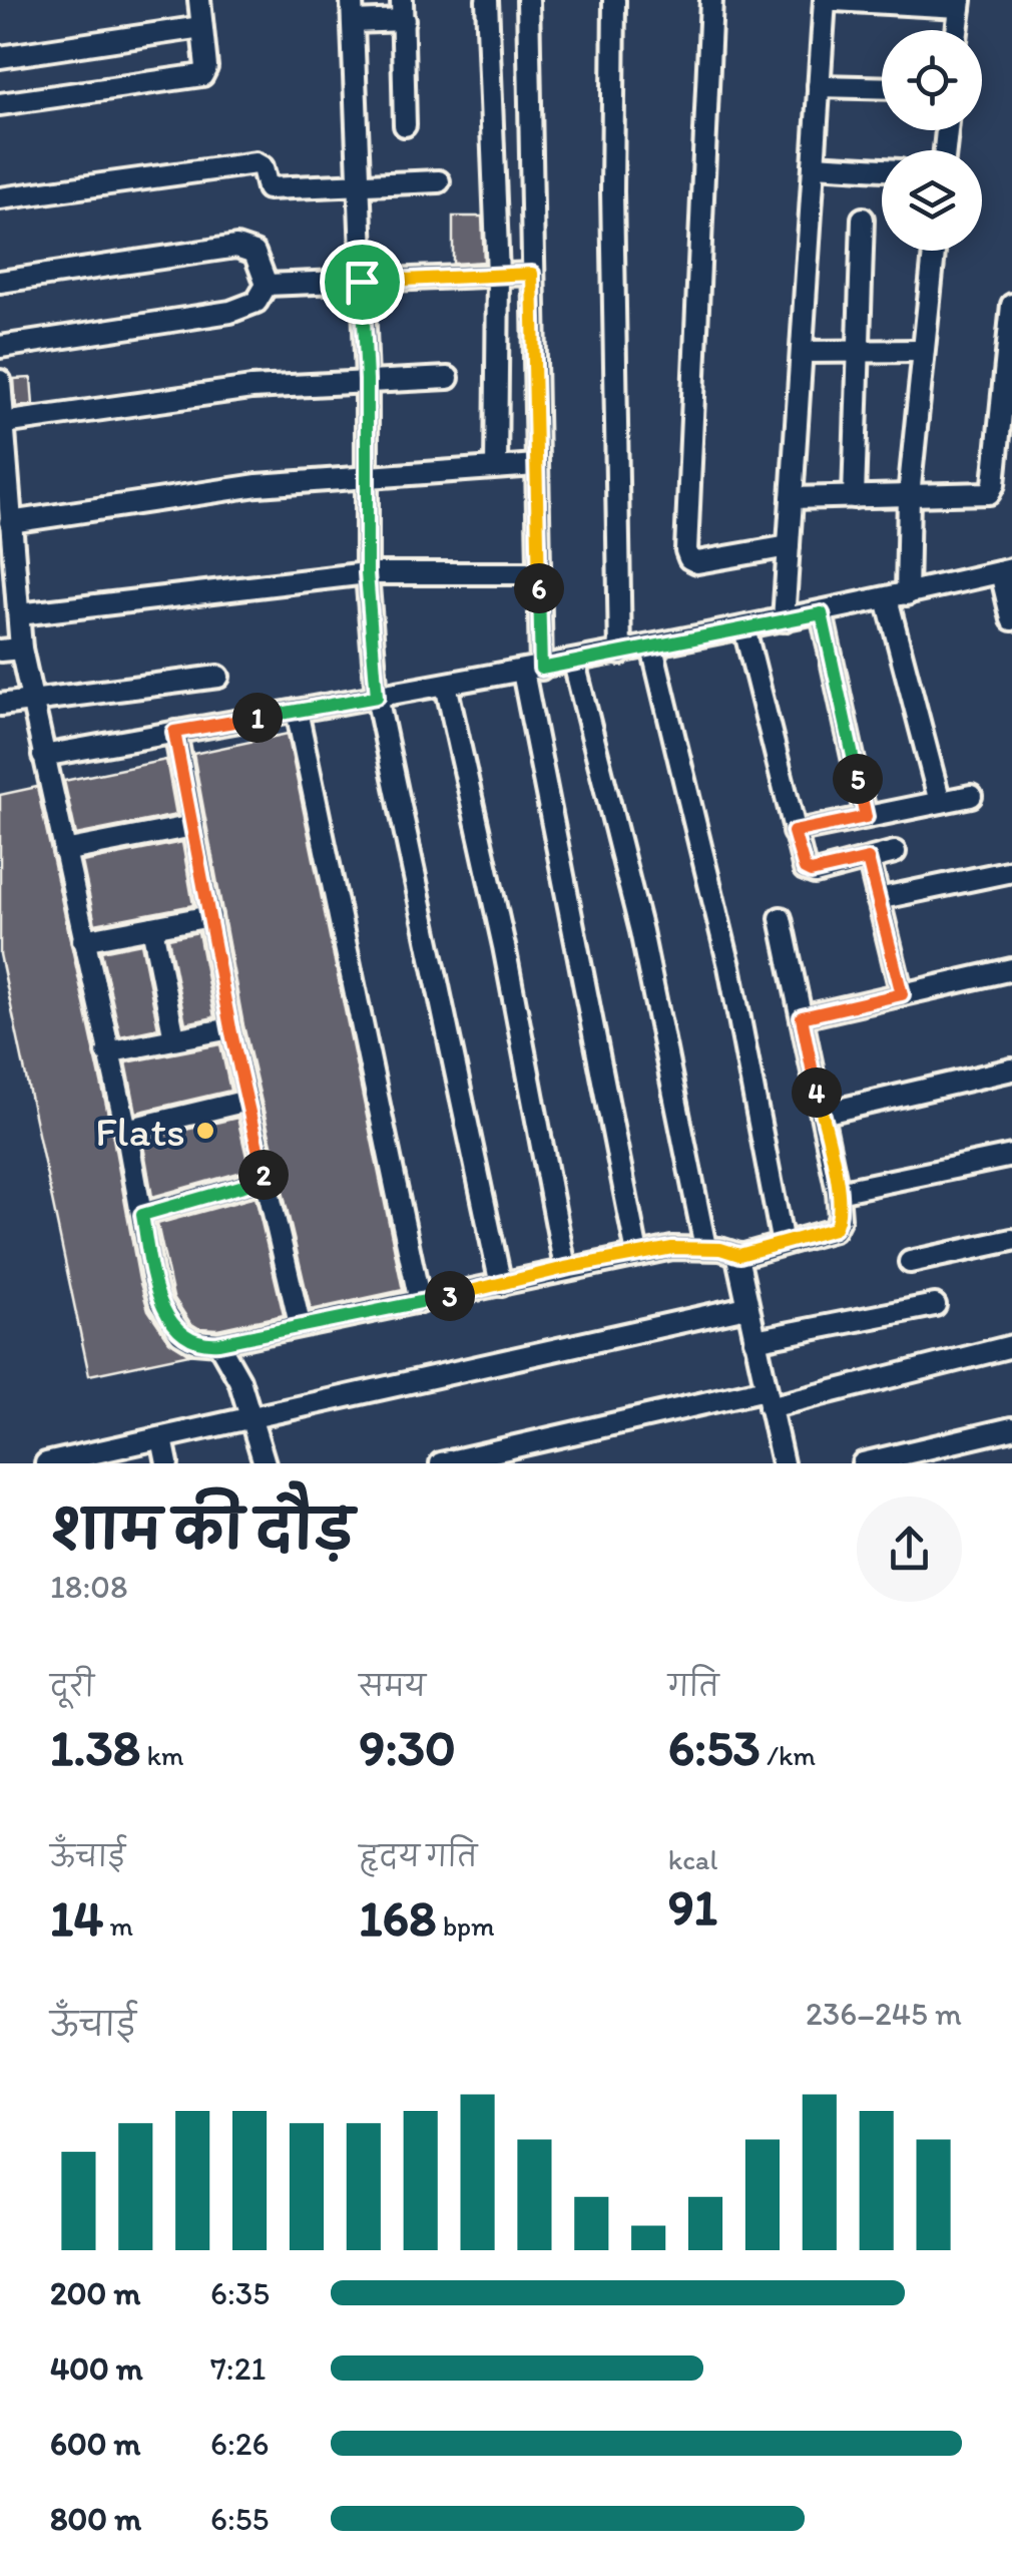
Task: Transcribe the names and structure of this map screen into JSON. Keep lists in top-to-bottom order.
{
  "places": ["Flats"],
  "page": {
    "pins": [
      "6",
      "1",
      "5",
      "4",
      "2",
      "3"
    ],
    "heading": ["शाम की दौड़", "18:08"],
    "stats": [
      ["दूरी", "1.38 km"],
      ["समय", "9:30"],
      ["गति", "6:53 /km"],
      ["ऊँचाई", "14 m"],
      ["हृदय गति", "168 bpm"],
      ["kcal", "91"]
    ],
    "chart": ["ऊँचाई", "236–245 m"],
    "list": [
      {
        "name": "200 m",
        "note": "6:35"
      },
      {
        "name": "400 m",
        "note": "7:21"
      },
      {
        "name": "600 m",
        "note": "6:26"
      },
      {
        "name": "800 m",
        "note": "6:55"
      }
    ]
  }
}
